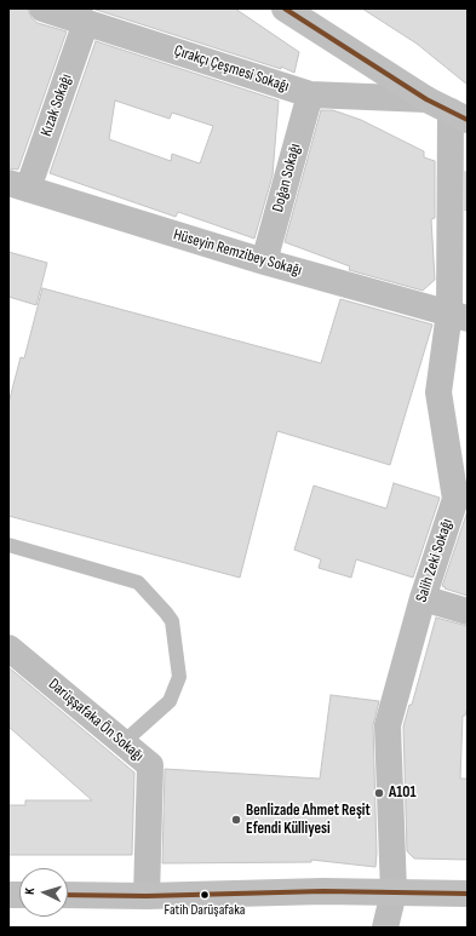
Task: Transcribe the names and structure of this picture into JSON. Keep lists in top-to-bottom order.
{
  "streets": {
    "street": [
      "Çırakçı Çeşmesi Sokağı",
      "Kızak Sokağı",
      "Doğan Sokağı",
      "Hüseyin Remzibey Sokağı",
      "Salih Zeki Sokağı",
      "Darüşşafaka Ön Sokağı"
    ]
  },
  "crossings": [
    ["Çırakçı Çeşmesi Sokağı", "Kızak Sokağı"],
    ["Çırakçı Çeşmesi Sokağı", "Doğan Sokağı"],
    ["Kızak Sokağı", "Hüseyin Remzibey Sokağı"],
    ["Doğan Sokağı", "Hüseyin Remzibey Sokağı"],
    ["Hüseyin Remzibey Sokağı", "Salih Zeki Sokağı"]
  ],
  "places": ["A101", "Benlizade Ahmet Reşit Efendi Külliyesi", "Fatih Darüşafaka"],
  "north": "left"
}
